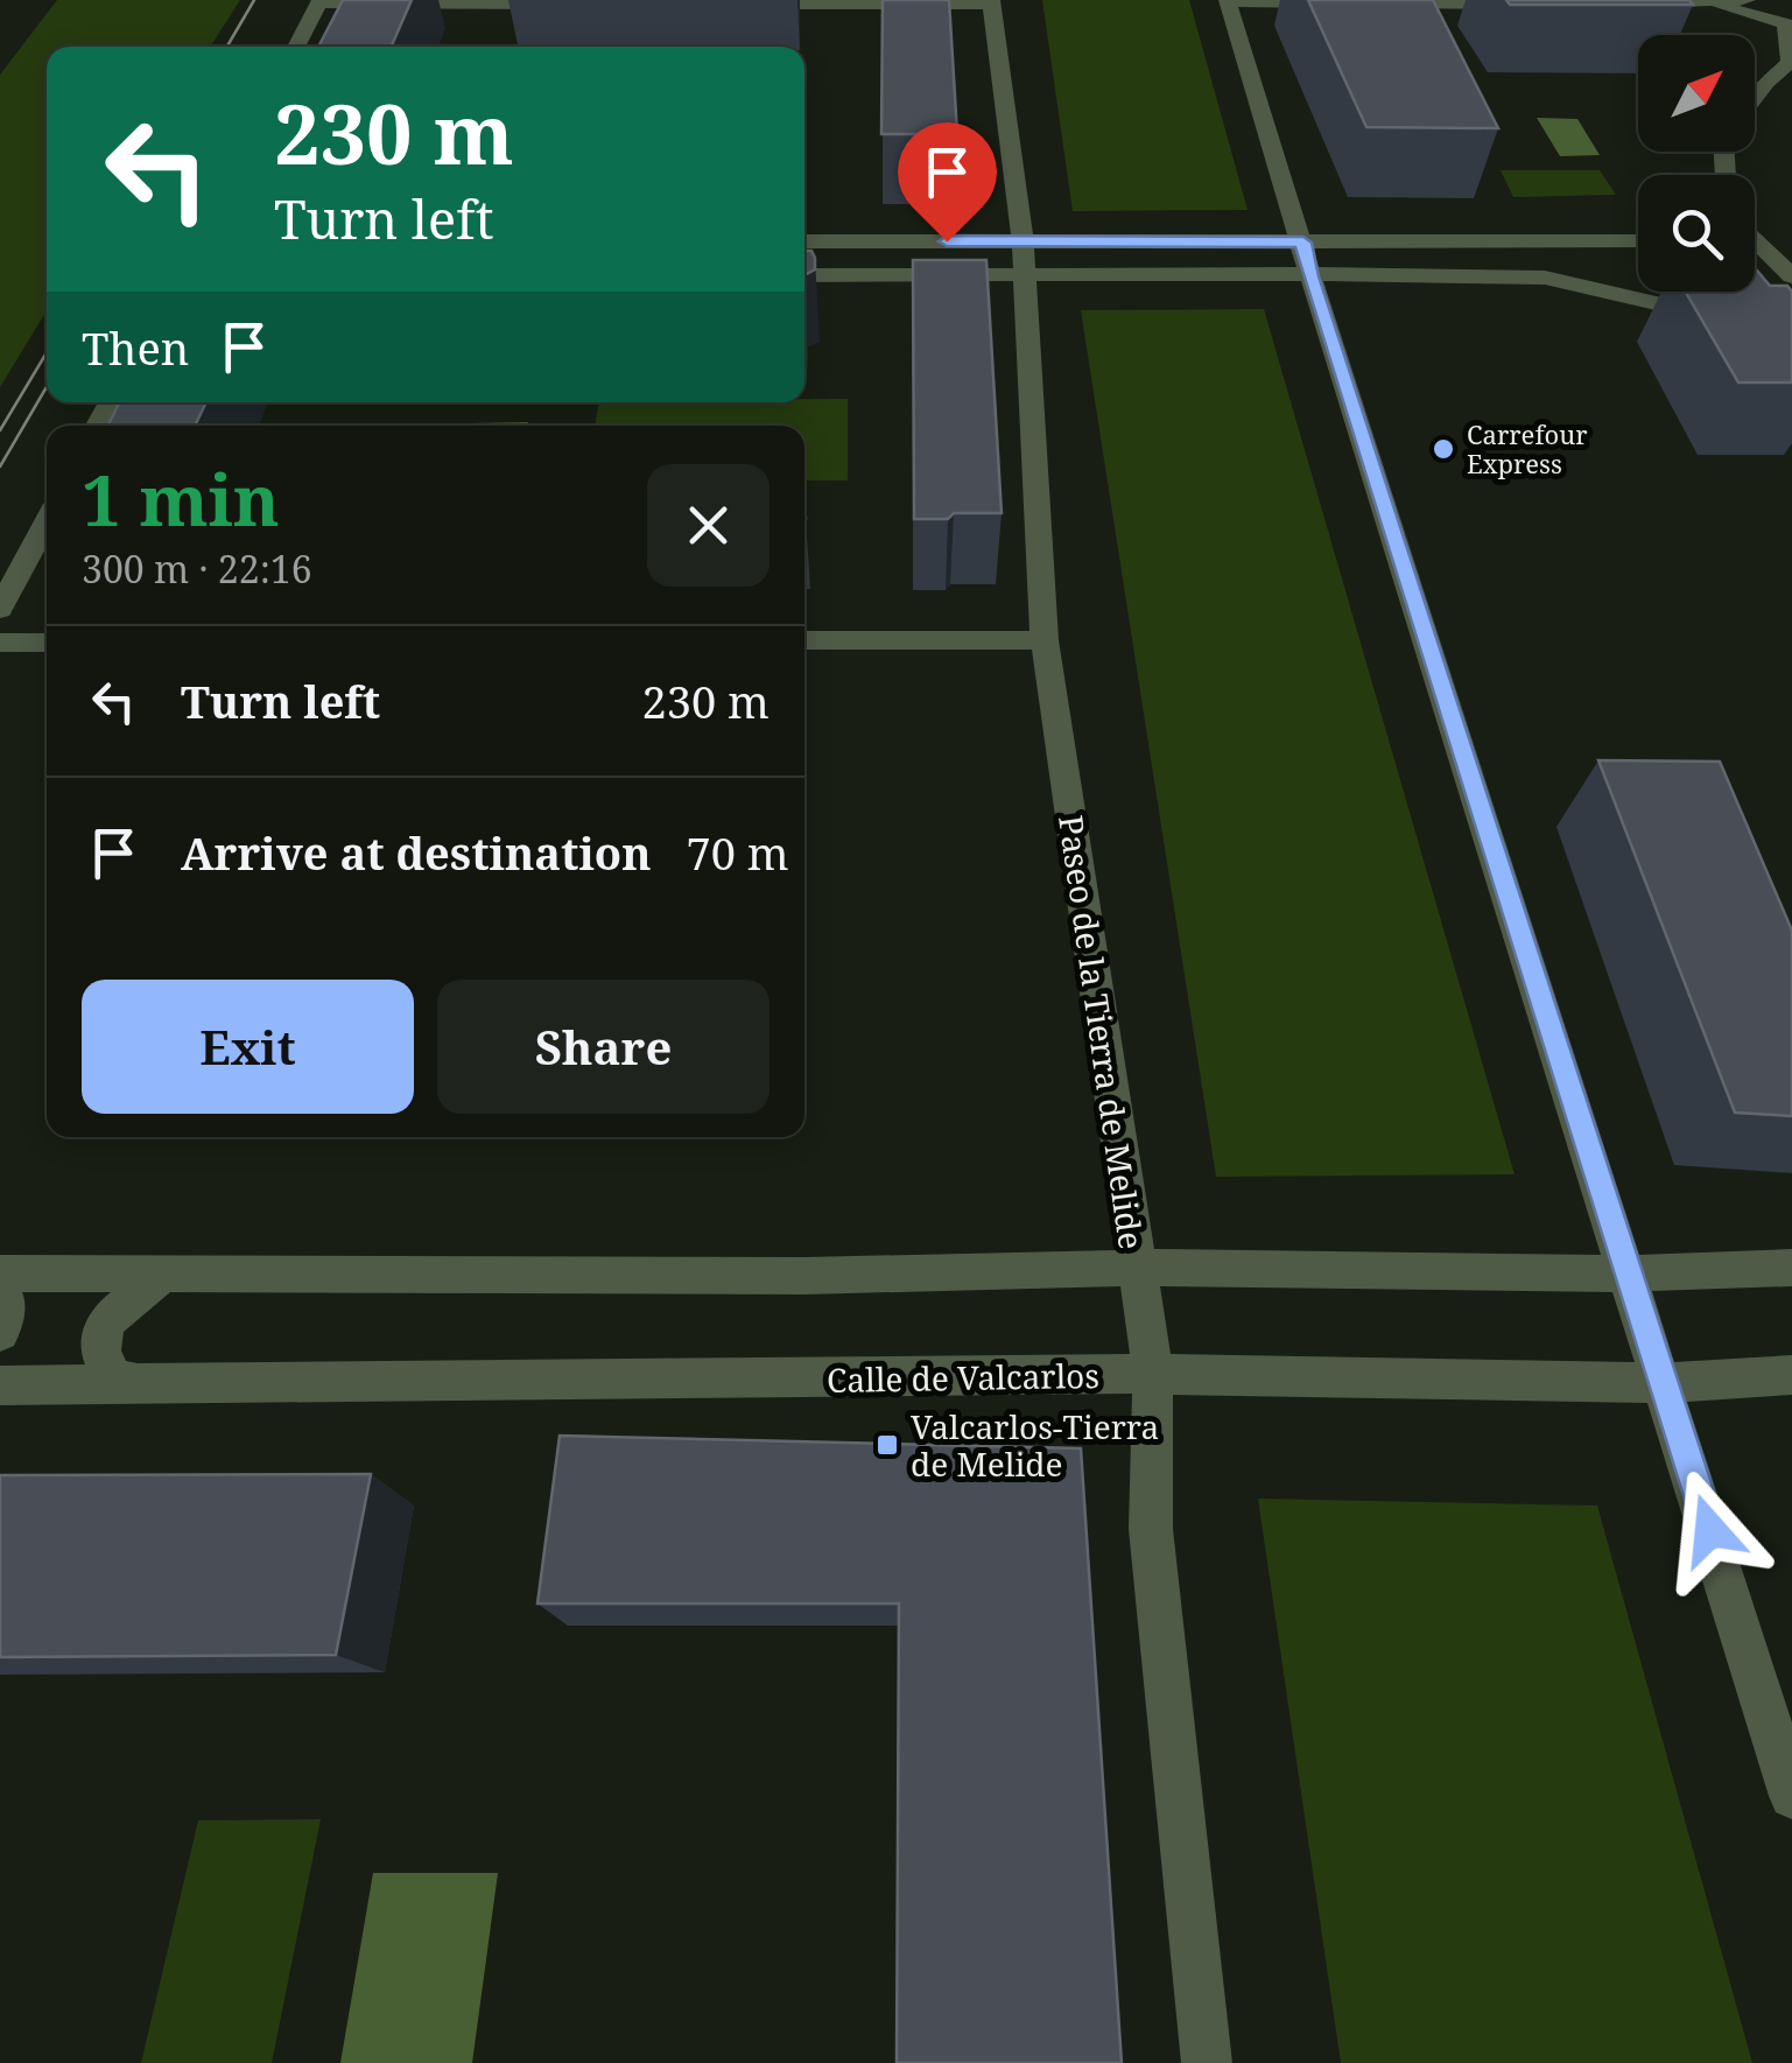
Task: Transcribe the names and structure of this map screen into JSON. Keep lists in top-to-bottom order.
{
  "streets": {
    "street": ["Paseo de la Tierra de Melide", "Calle de Valcarlos"]
  },
  "crossings": [
    ["Paseo de la Tierra de Melide", "Calle de Valcarlos"]
  ],
  "places": {
    "other": ["Carrefour Express"],
    "transit": ["Valcarlos-Tierra de Melide"]
  },
  "north": "top right",
  "page": {
    "turn": ["230 m", "Turn left"],
    "then": "Then",
    "heading": ["1 min", "300 m · 22:16"],
    "list": [
      {
        "name": "Turn left",
        "value": "230 m"
      },
      {
        "name": "Arrive at destination",
        "value": "70 m"
      }
    ],
    "buttons": ["Exit", "Share"]
  }
}
